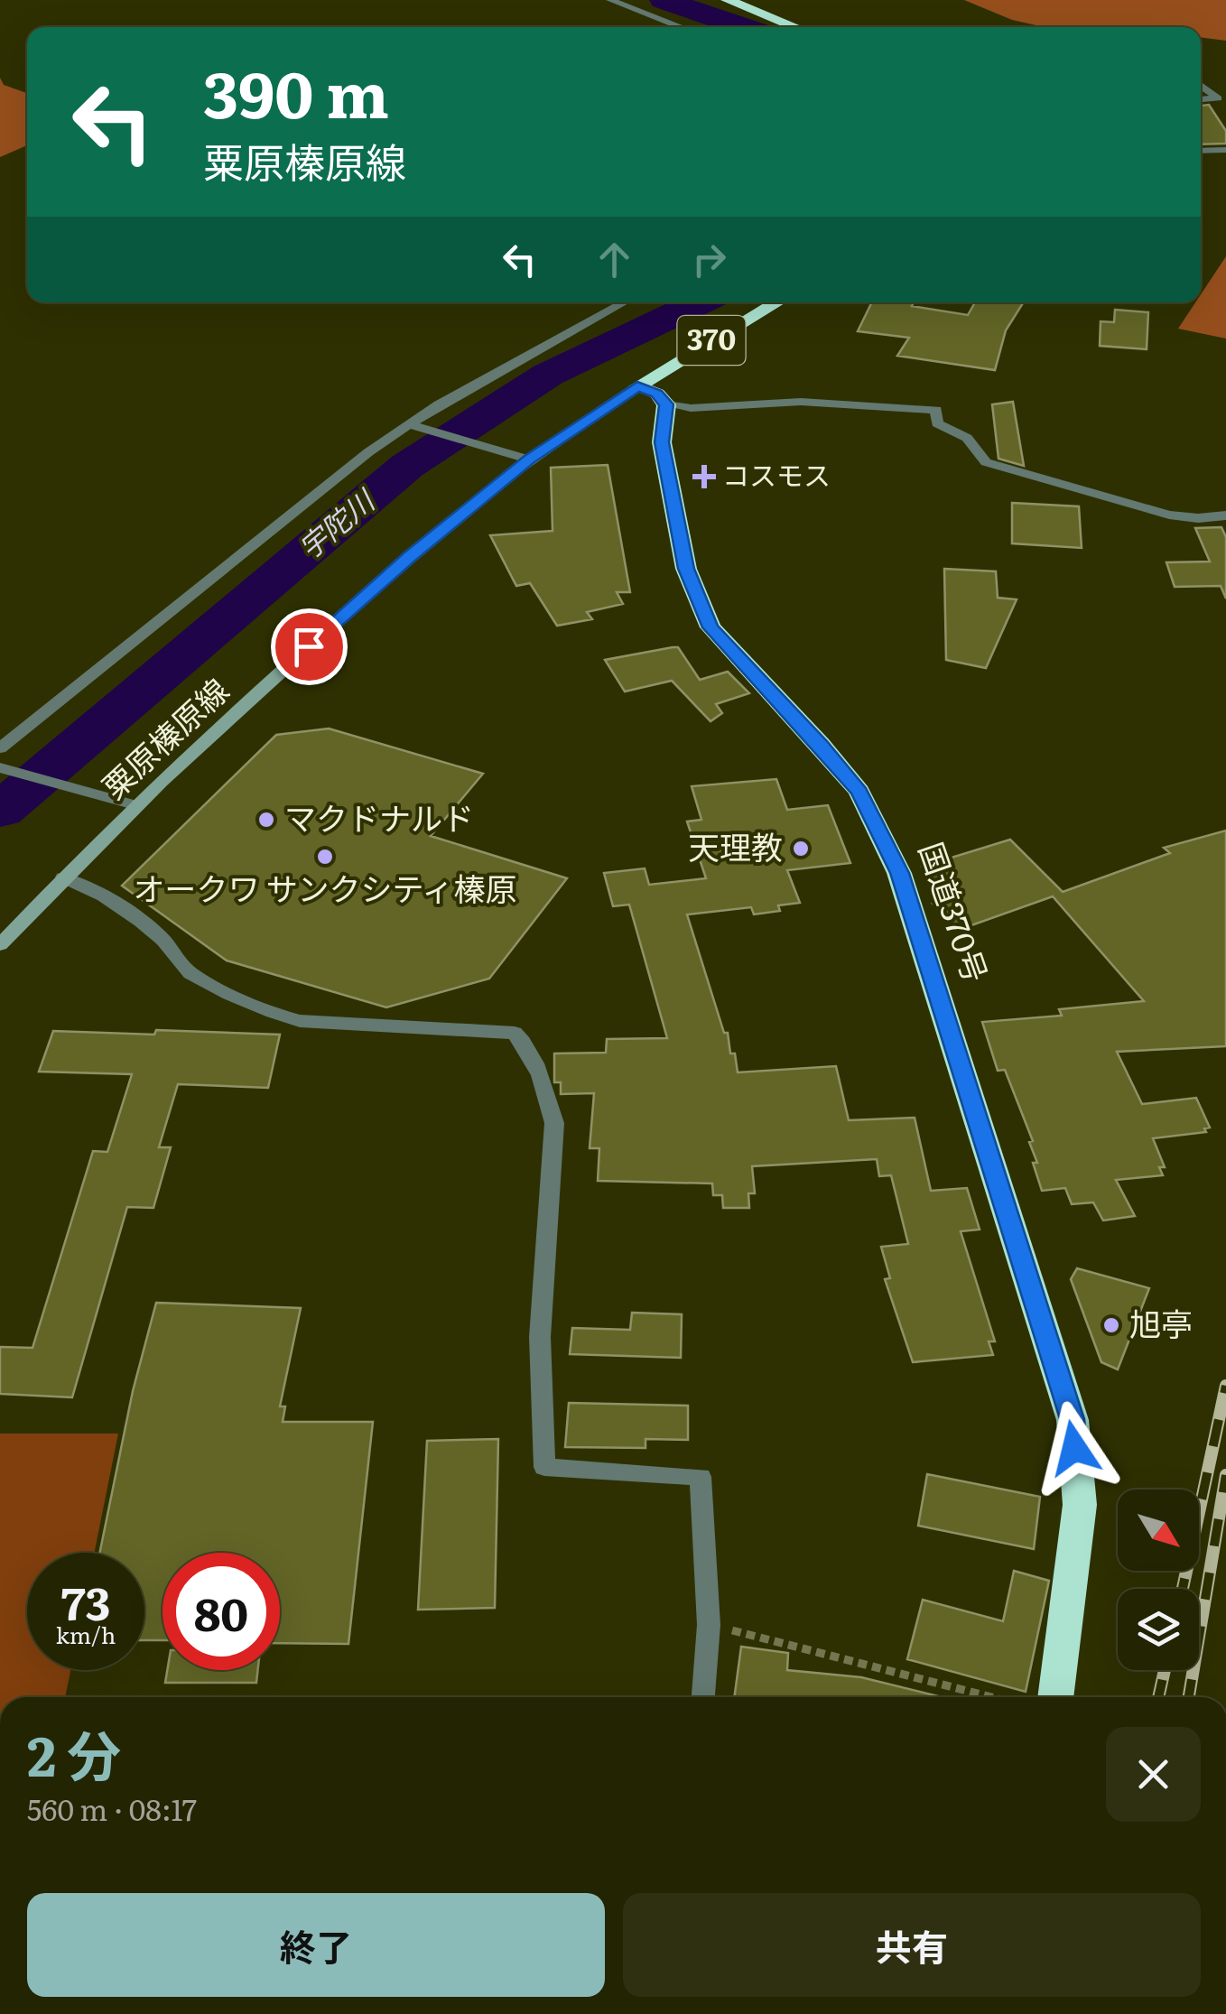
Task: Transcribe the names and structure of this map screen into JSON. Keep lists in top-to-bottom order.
{
  "streets": {
    "highway": ["370", "国道370号"],
    "main road": ["粟原榛原線"]
  },
  "crossings": [
    ["370", "粟原榛原線"],
    ["370", "国道370号"]
  ],
  "water": ["宇陀川"],
  "places": {
    "health": ["コスモス"],
    "other": [
      "マクドナルド",
      "天理教",
      "オークワ サンクシティ榛原",
      "旭亭"
    ]
  },
  "north": "bottom right",
  "page": {
    "turn": ["390 m", "粟原榛原線"],
    "speed": "73 km/h",
    "limit": "80",
    "heading": ["2 分", "560 m · 08:17"],
    "buttons": ["終了", "共有"]
  }
}
